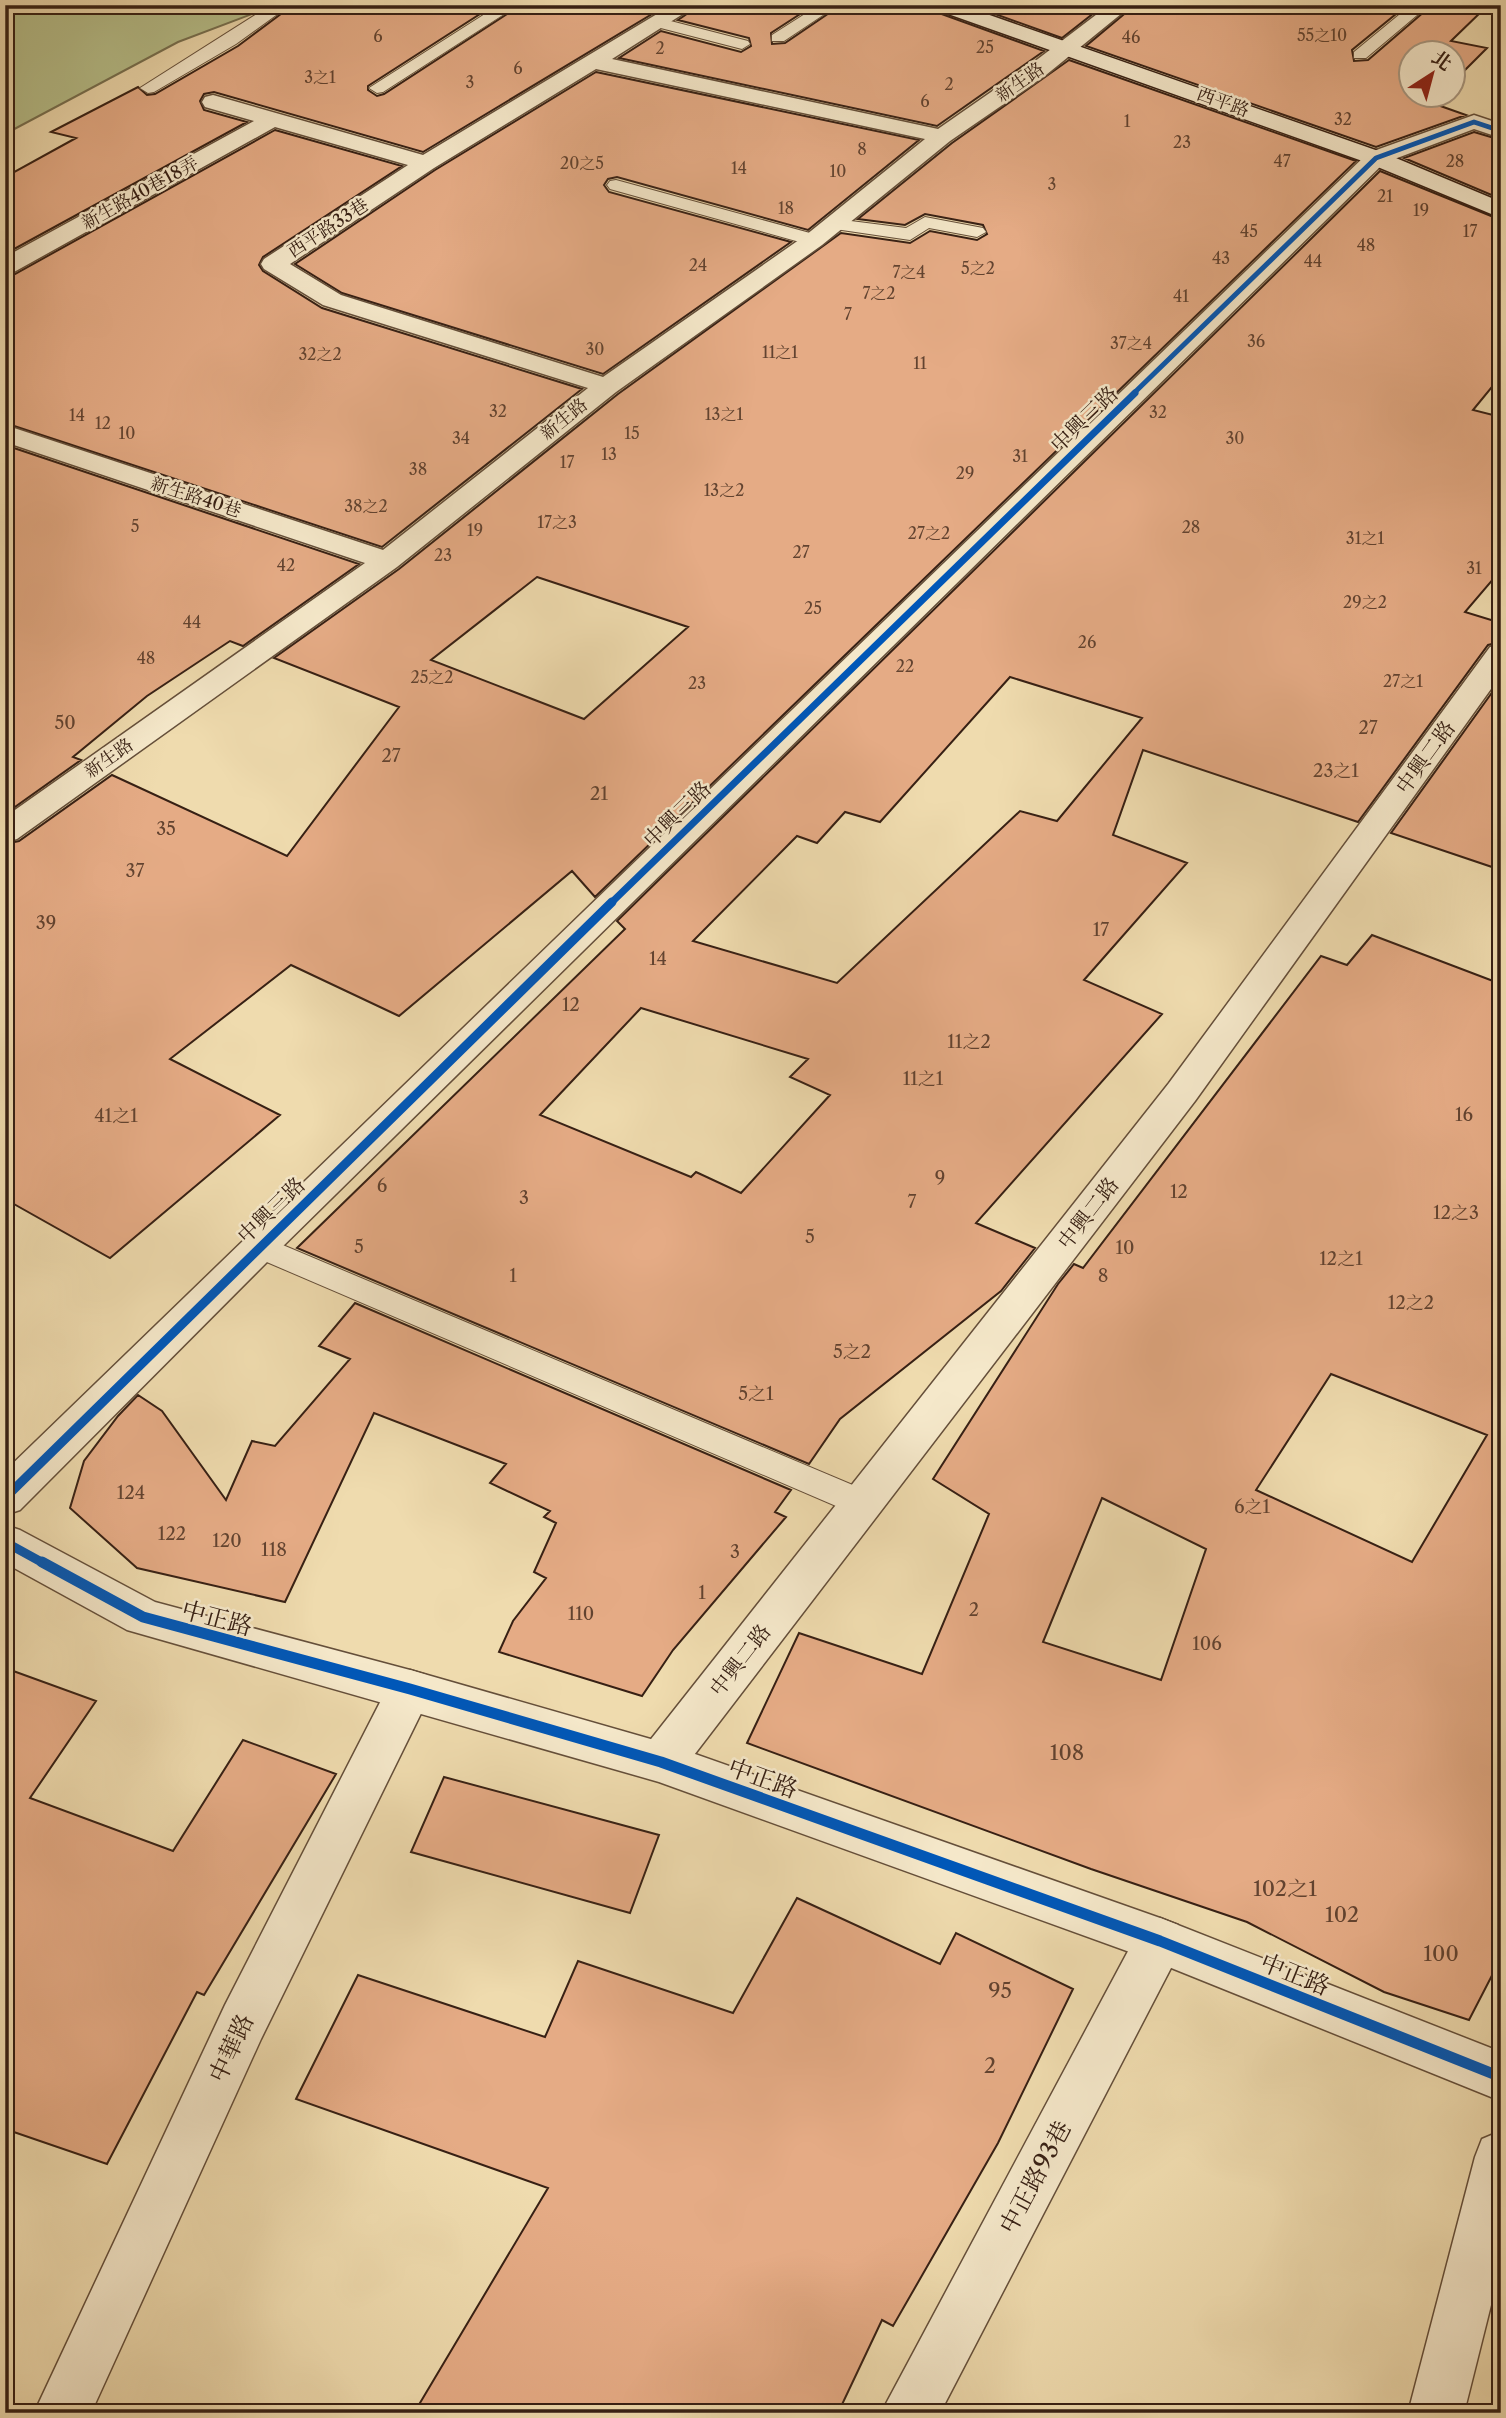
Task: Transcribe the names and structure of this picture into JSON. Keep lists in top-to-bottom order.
{
  "streets": {
    "street": [
      "新生路",
      "西平路",
      "新生路40巷18弄",
      "西平路33巷",
      "中興三路",
      "新生路40巷",
      "中興二路",
      "中正路",
      "中華路",
      "中正路93巷"
    ]
  },
  "crossings": [
    ["新生路", "西平路"],
    ["新生路", "西平路33巷"],
    ["新生路", "新生路40巷"],
    ["西平路", "中興三路"],
    ["中興二路", "中正路"],
    ["中正路", "中華路"],
    ["中正路", "中正路93巷"]
  ],
  "house_numbers": [
    "55之10",
    "6",
    "46",
    "25",
    "2",
    "6",
    "3之1",
    "3",
    "2",
    "6",
    "32",
    "1",
    "23",
    "8",
    "47",
    "28",
    "20之5",
    "14",
    "10",
    "3",
    "21",
    "18",
    "19",
    "45",
    "17",
    "48",
    "43",
    "44",
    "24",
    "5之2",
    "7之4",
    "7之2",
    "41",
    "7",
    "36",
    "37之4",
    "30",
    "11之1",
    "32之2",
    "11",
    "32",
    "32",
    "13之1",
    "14",
    "12",
    "10",
    "15",
    "34",
    "30",
    "13",
    "31",
    "17",
    "38",
    "29",
    "13之2",
    "38之2",
    "17之3",
    "5",
    "28",
    "19",
    "27之2",
    "31之1",
    "27",
    "23",
    "42",
    "31",
    "29之2",
    "25",
    "44",
    "26",
    "48",
    "22",
    "25之2",
    "27之1",
    "23",
    "50",
    "27",
    "27",
    "23之1",
    "21",
    "35",
    "37",
    "39",
    "17",
    "14",
    "12",
    "11之2",
    "11之1",
    "16",
    "41之1",
    "9",
    "6",
    "12",
    "3",
    "7",
    "12之3",
    "5",
    "5",
    "10",
    "12之1",
    "1",
    "8",
    "12之2",
    "5之2",
    "5之1",
    "124",
    "6之1",
    "122",
    "120",
    "118",
    "3",
    "1",
    "2",
    "110",
    "106",
    "108",
    "102之1",
    "102",
    "100",
    "95",
    "2"
  ],
  "north": "top right"
}
